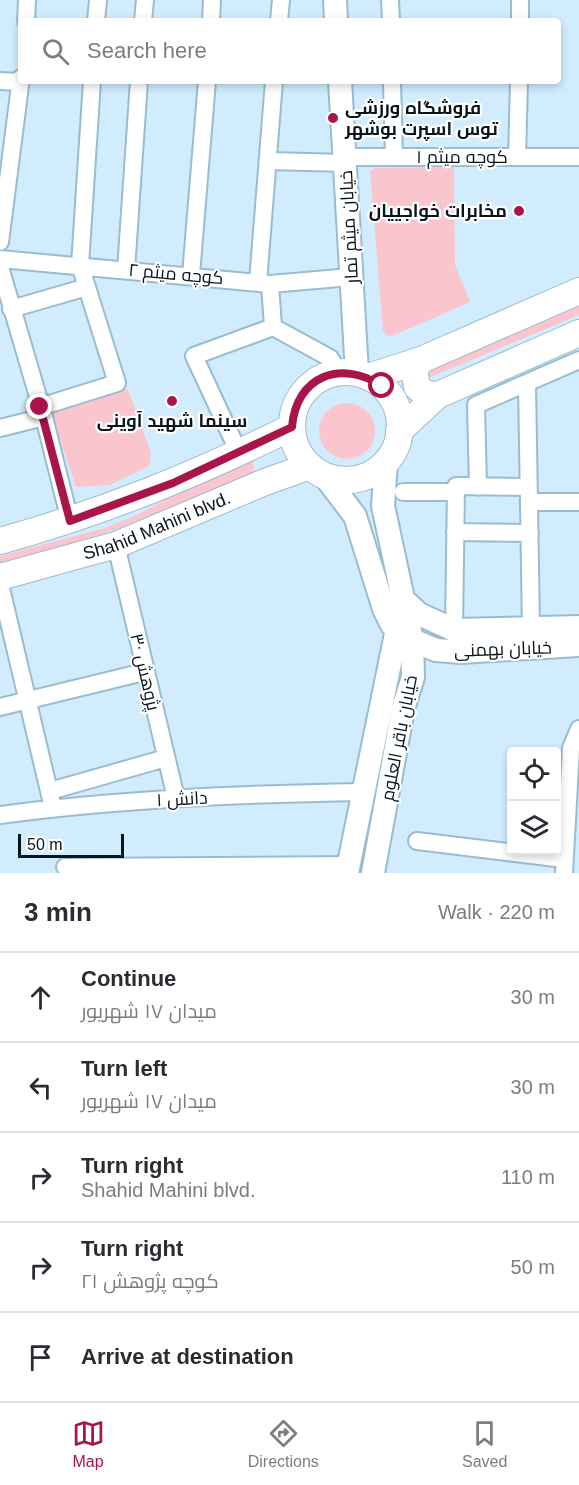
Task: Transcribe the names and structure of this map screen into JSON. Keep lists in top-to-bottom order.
{
  "streets": {
    "main road": ["Shahid Mahini blvd."],
    "street": [
      "کوچه میثم ۱",
      "خیابان میثم تمار",
      "کوچه میثم ۲",
      "خیابان بهمنی",
      "پژوهش ۳۰",
      "خیابان باقر العلوم",
      "دانش ۱"
    ]
  },
  "crossings": [
    ["کوچه میثم ۱", "خیابان میثم تمار"],
    ["خیابان میثم تمار", "کوچه میثم ۲"],
    ["خیابان میثم تمار", "Shahid Mahini blvd."],
    ["خیابان میثم تمار", "خیابان باقر العلوم"],
    ["Shahid Mahini blvd.", "پژوهش ۳۰"],
    ["Shahid Mahini blvd.", "خیابان باقر العلوم"],
    ["خیابان بهمنی", "خیابان باقر العلوم"],
    ["پژوهش ۳۰", "دانش ۱"],
    ["خیابان باقر العلوم", "دانش ۱"]
  ],
  "places": ["فروشگاه ورزشی توس اسپرت بوشهر", "مخابرات خواجییان", "سینما شهید آوینی"],
  "scale_bar": "50 m",
  "page": {
    "search": "Search here",
    "scale": "50 m",
    "heading": ["3 min", "Walk · 220 m"],
    "list": [
      ["Continue", "میدان ۱۷ شهریور", "30 m"],
      ["Turn left", "میدان ۱۷ شهریور", "30 m"],
      ["Turn right", "Shahid Mahini blvd.", "110 m"],
      ["Turn right", "کوچه پژوهش ۲۱", "50 m"],
      "Arrive at destination"
    ],
    "nav": ["Map", "Directions", "Saved"]
  }
}
